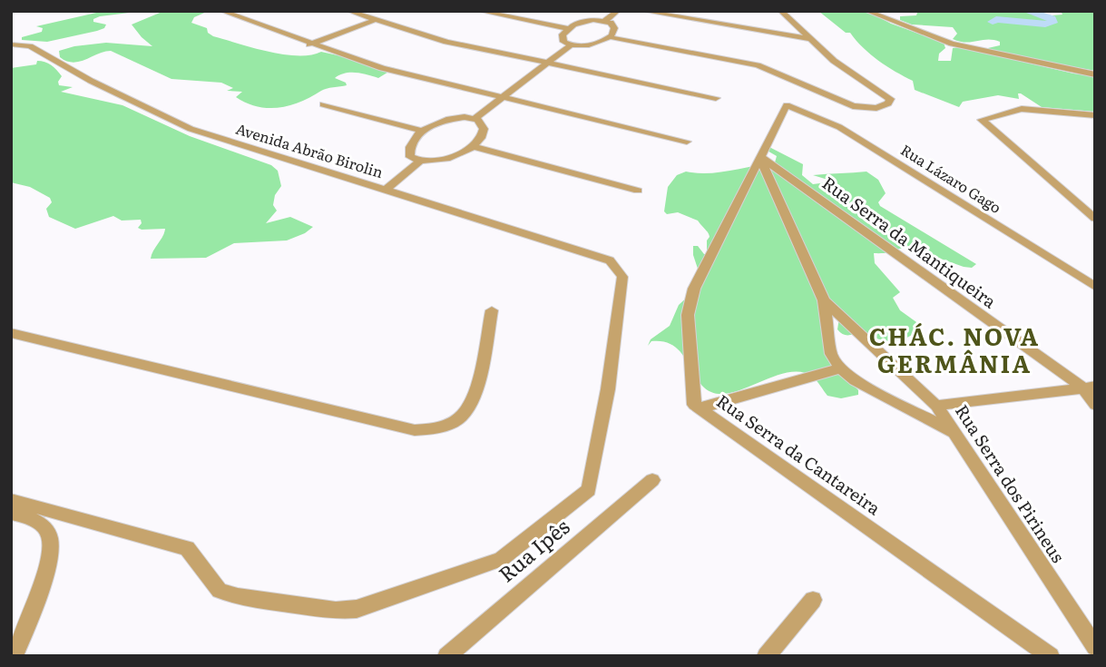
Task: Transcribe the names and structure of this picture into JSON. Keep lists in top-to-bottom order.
{
  "streets": {
    "street": [
      "Avenida Abrão Birolin",
      "Rua Lázaro Gago",
      "Rua Serra da Mantiqueira",
      "Rua Serra da Cantareira",
      "Rua Serra dos Pirineus",
      "Rua Ipês"
    ]
  },
  "crossings": [
    ["Rua Lázaro Gago", "Rua Serra da Cantareira"],
    ["Rua Serra da Mantiqueira", "Rua Serra da Cantareira"]
  ],
  "districts": ["CHÁC. NOVA GERMÂNIA"]
}
